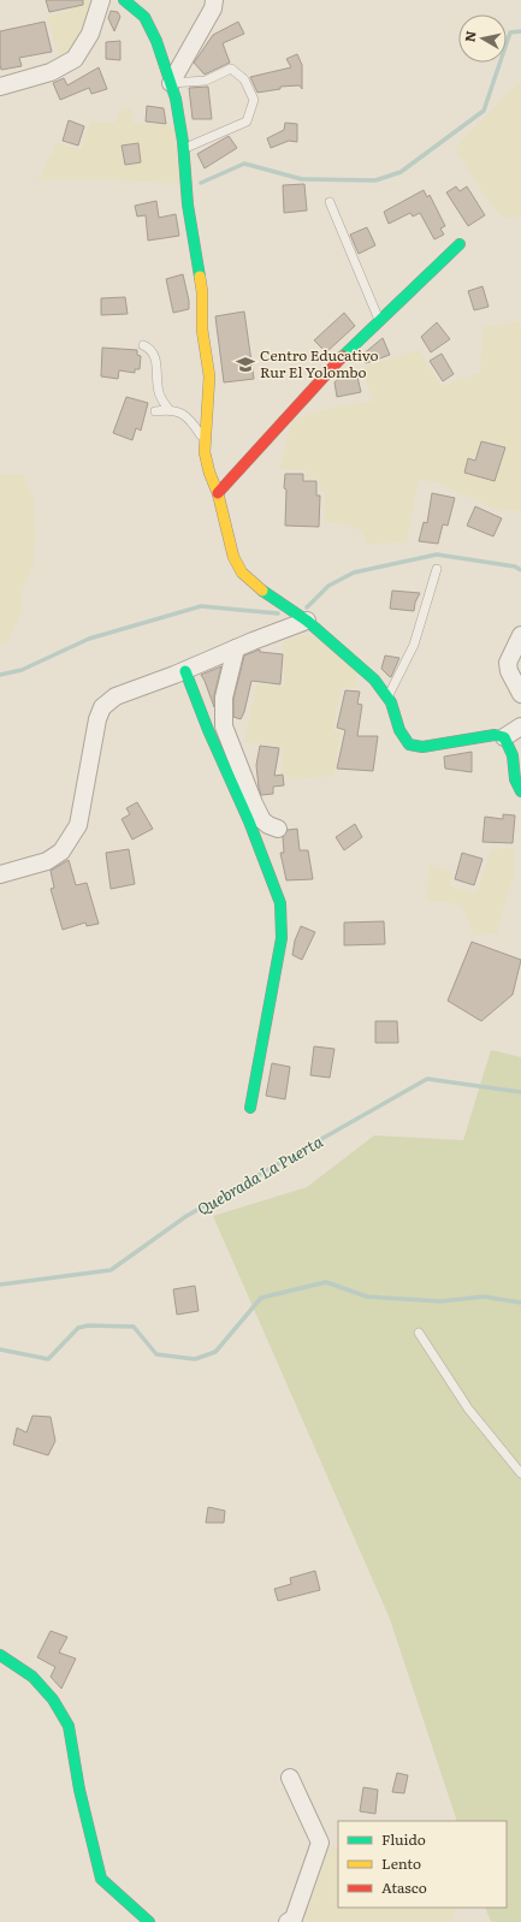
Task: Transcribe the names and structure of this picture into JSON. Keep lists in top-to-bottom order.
{
  "water": ["Quebrada La Puerta"],
  "places": {
    "school or university": ["Centro Educativo Rur El Yolombo"]
  },
  "legend": ["Fluido", "Lento", "Atasco"],
  "north": "left"
}
